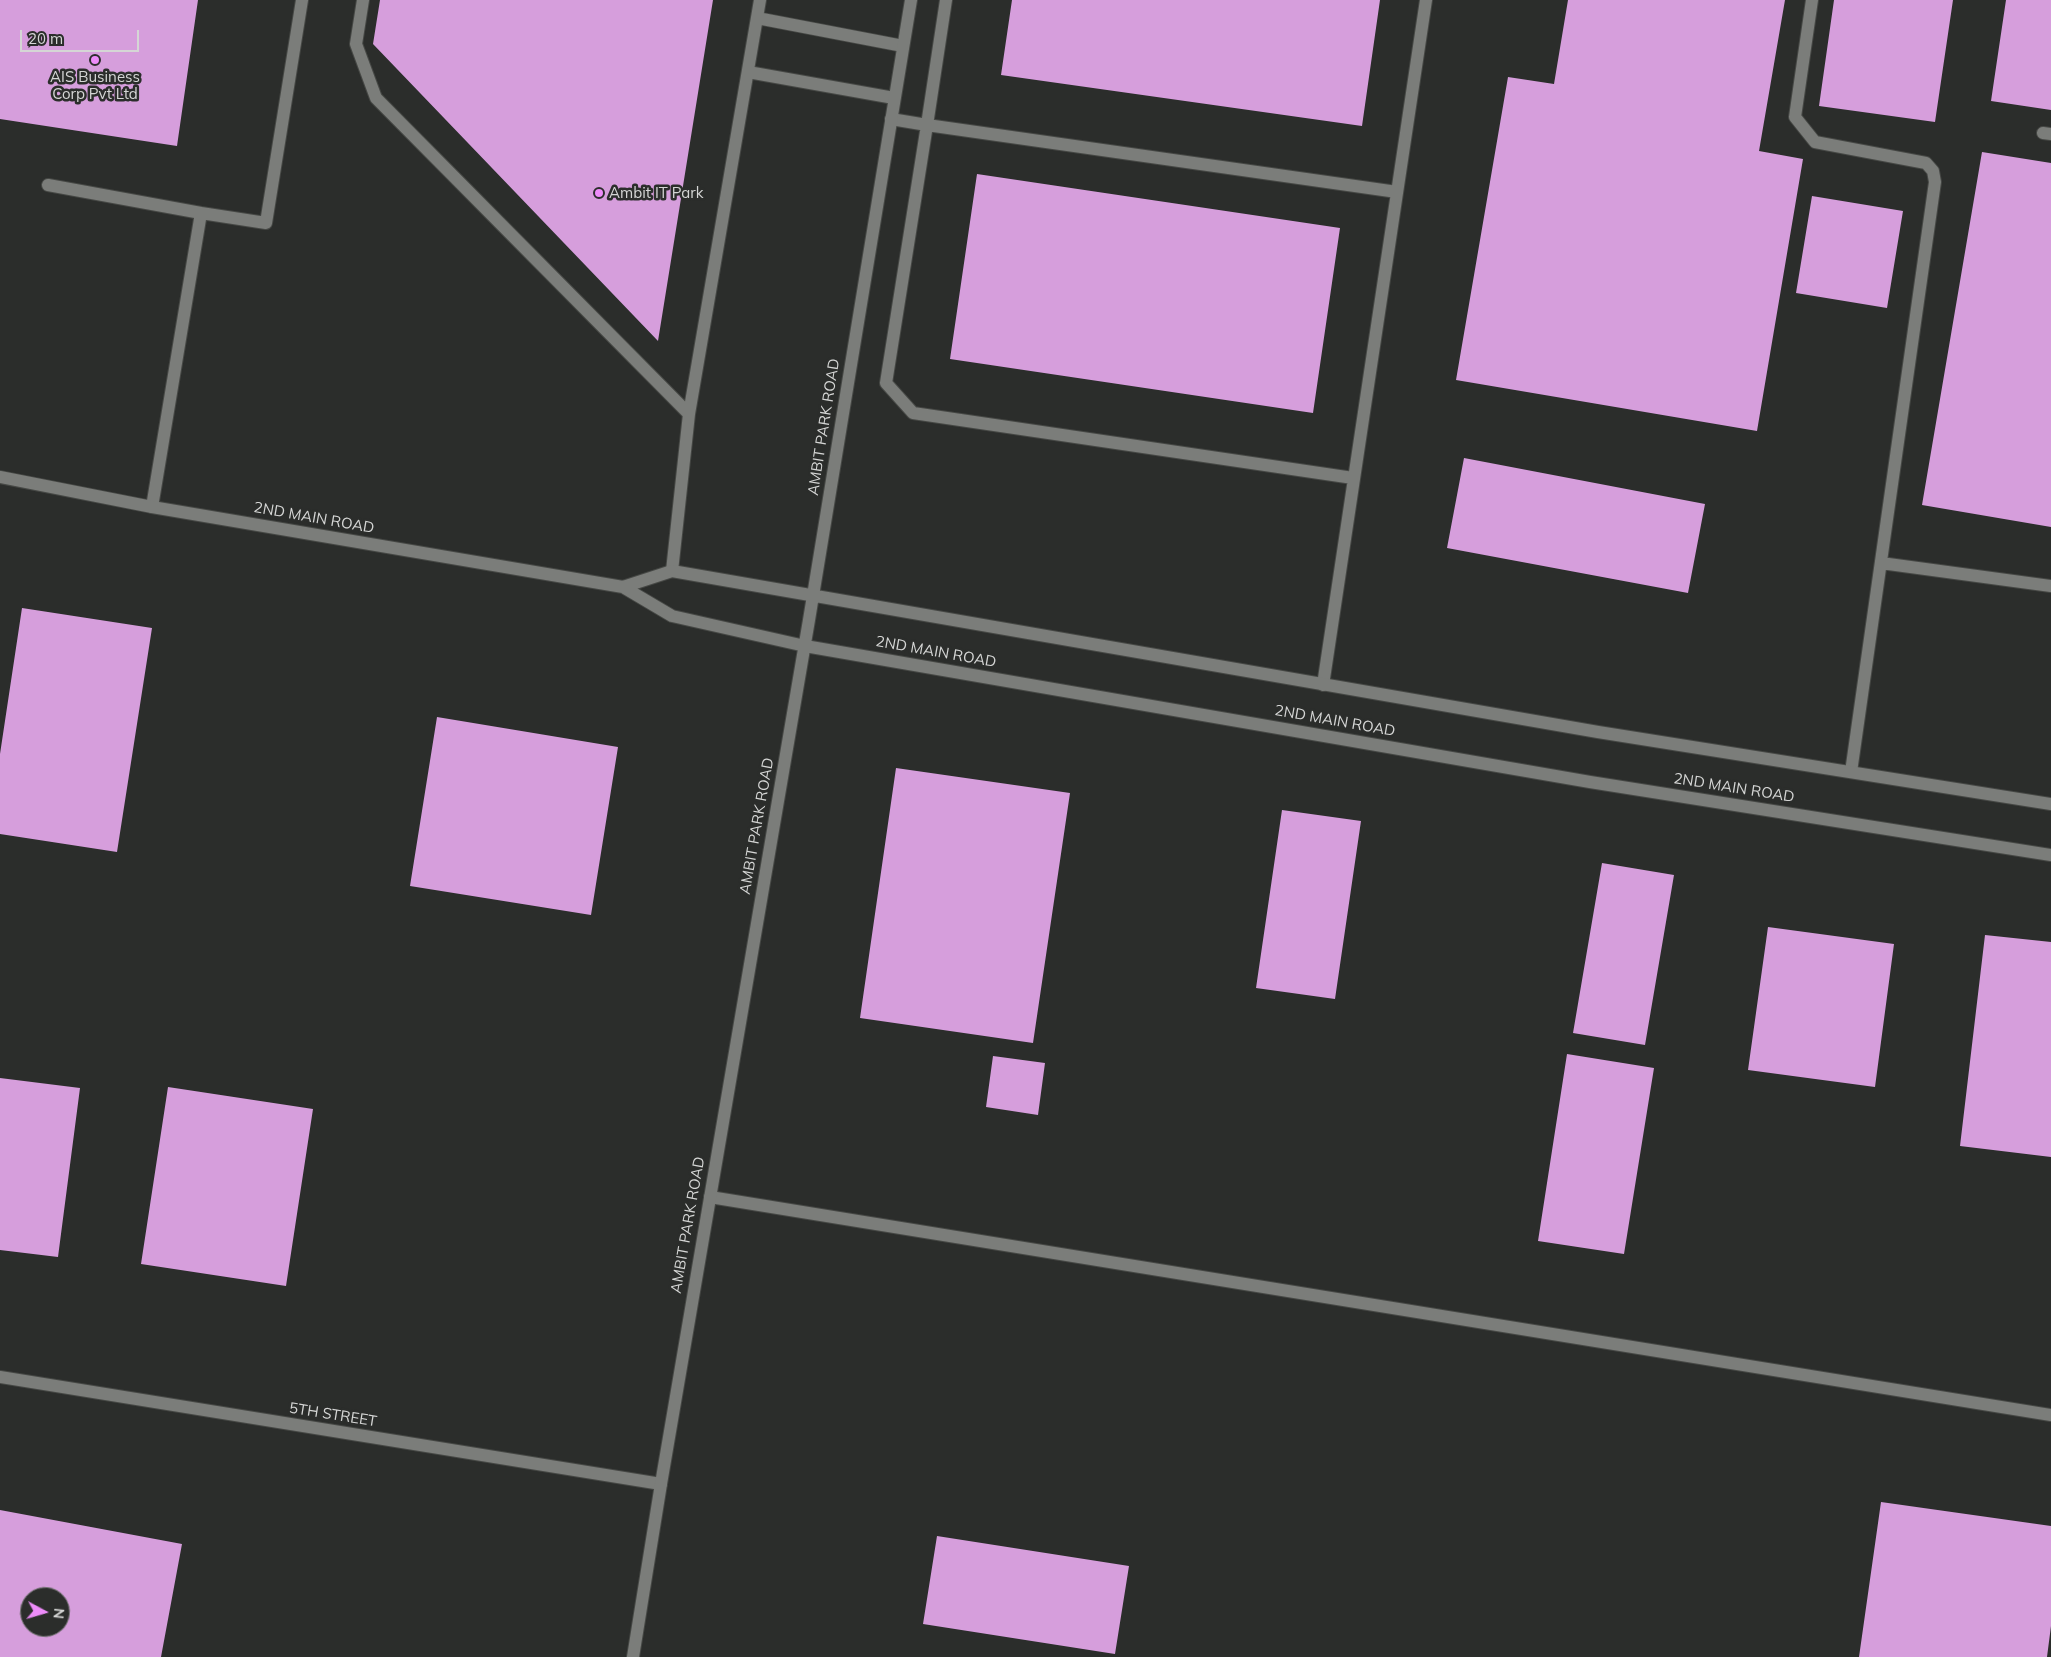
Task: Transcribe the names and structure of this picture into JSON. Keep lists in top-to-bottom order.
{
  "streets": {
    "street": ["AMBIT PARK ROAD", "2ND MAIN ROAD", "5TH STREET"]
  },
  "crossings": [
    ["AMBIT PARK ROAD", "2ND MAIN ROAD"],
    ["AMBIT PARK ROAD", "5TH STREET"]
  ],
  "places": ["AIS Business Corp Pvt Ltd", "Ambit IT Park"],
  "scale_bar": "20 m",
  "north": "right"
}
